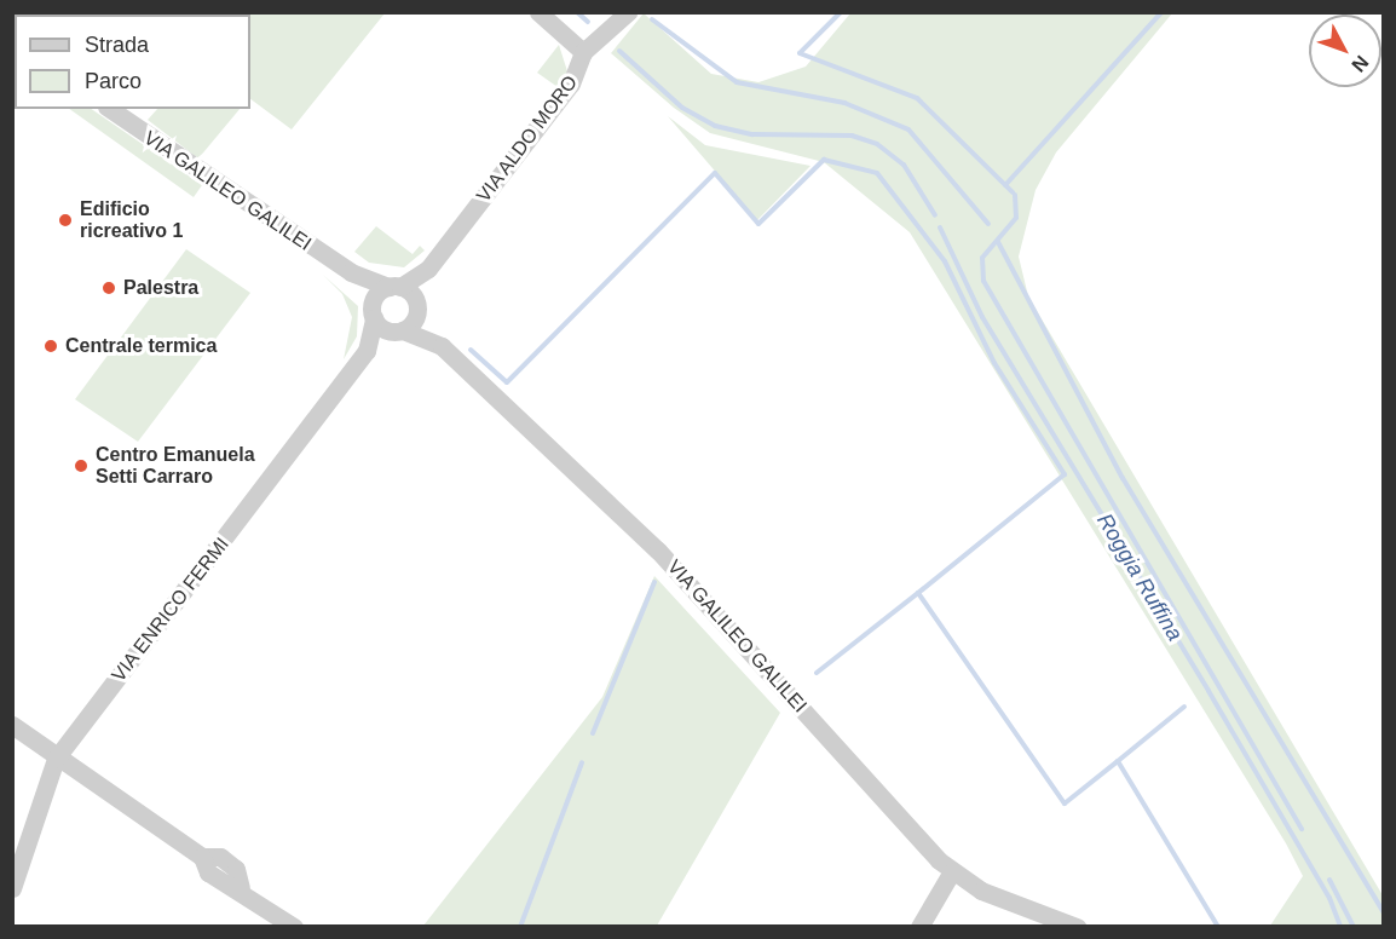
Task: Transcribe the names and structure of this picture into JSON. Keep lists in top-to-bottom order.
{
  "streets": {
    "street": ["VIA ALDO MORO", "VIA GALILEO GALILEI", "VIA ENRICO FERMI"]
  },
  "crossings": [
    ["VIA ALDO MORO", "VIA GALILEO GALILEI"]
  ],
  "water": ["Roggia Ruffina"],
  "places": [
    "Edificio ricreativo 1",
    "Palestra",
    "Centrale termica",
    "Centro Emanuela Setti Carraro"
  ],
  "legend": ["Strada", "Parco"],
  "north": "bottom right"
}
